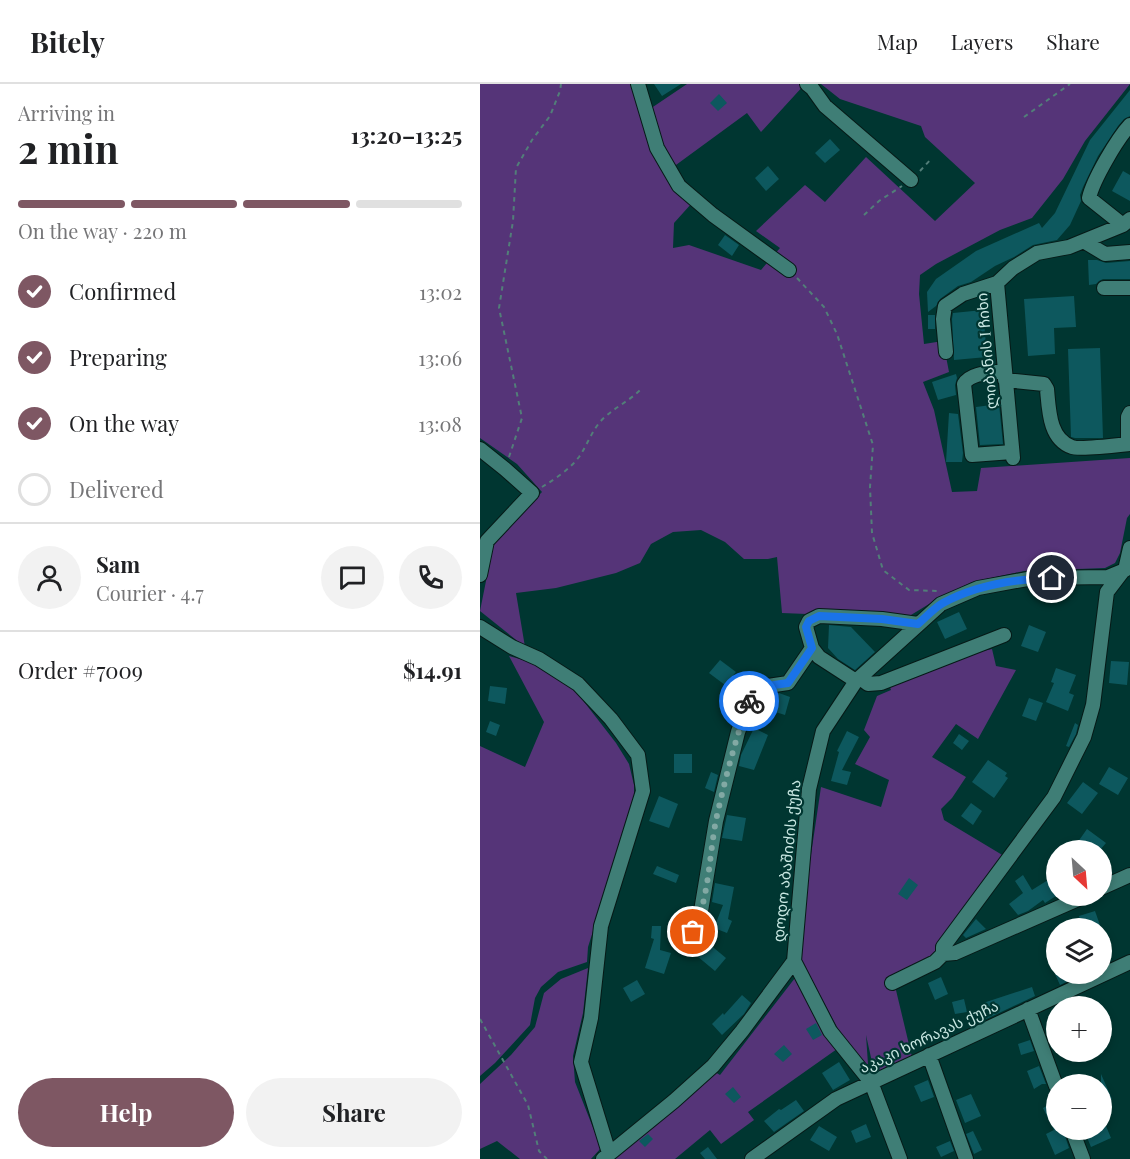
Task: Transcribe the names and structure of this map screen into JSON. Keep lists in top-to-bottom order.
{
  "streets": {
    "street": ["ლიბანის I ჩიხი", "დოდო აბაშიძის ქუჩა", "აკაკი ხორავას ქუჩა"]
  },
  "north": "bottom right",
  "page": {
    "header": "Bitely",
    "nav": ["Map", "Layers", "Share"],
    "heading": ["2 min", "Arriving in", "13:20–13:25"],
    "panel": [
      "Sam",
      "Courier · 4.7",
      "Order #7009",
      "$14.91"
    ],
    "bar": "On the way · 220 m",
    "list": [
      ["Confirmed", "13:02"],
      ["Preparing", "13:06"],
      ["On the way", "13:08"],
      "Delivered"
    ],
    "map_buttons": ["+", "−"],
    "buttons": ["Help", "Share"]
  }
}
